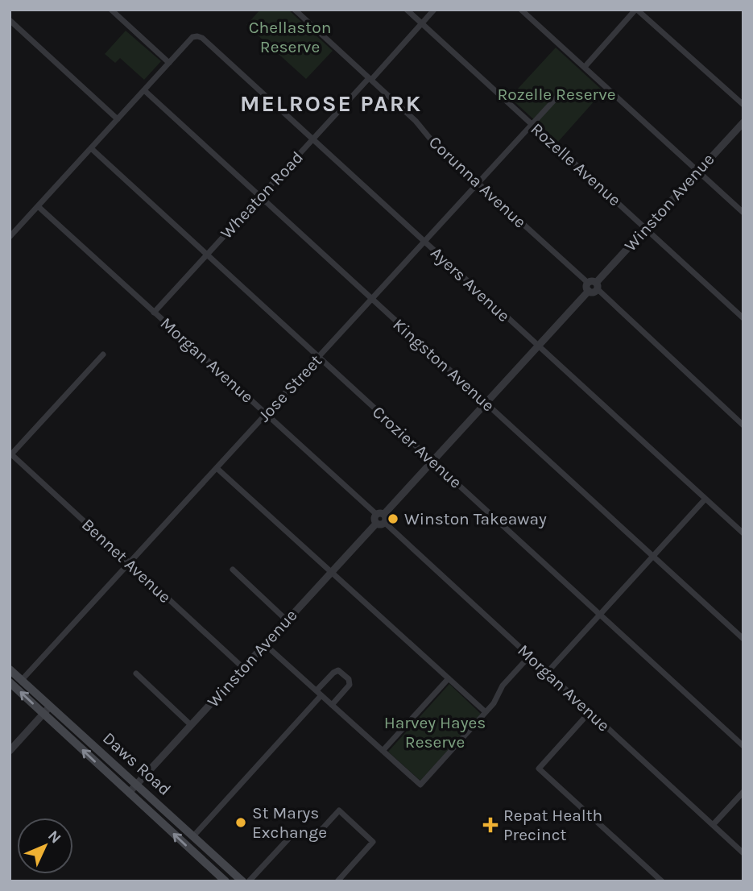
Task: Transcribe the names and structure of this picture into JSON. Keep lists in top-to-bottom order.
{
  "streets": {
    "main road": ["Daws Road"],
    "street": [
      "Rozelle Avenue",
      "Corunna Avenue",
      "Wheaton Road",
      "Winston Avenue",
      "Ayers Avenue",
      "Morgan Avenue",
      "Kingston Avenue",
      "Jose Street",
      "Crozier Avenue",
      "Bennet Avenue"
    ]
  },
  "crossings": [
    ["Rozelle Avenue", "Wheaton Road"],
    ["Rozelle Avenue", "Winston Avenue"],
    ["Rozelle Avenue", "Jose Street"],
    ["Corunna Avenue", "Wheaton Road"],
    ["Corunna Avenue", "Winston Avenue"],
    ["Corunna Avenue", "Jose Street"],
    ["Wheaton Road", "Ayers Avenue"],
    ["Wheaton Road", "Morgan Avenue"],
    ["Wheaton Road", "Kingston Avenue"],
    ["Wheaton Road", "Crozier Avenue"],
    ["Winston Avenue", "Ayers Avenue"],
    ["Winston Avenue", "Morgan Avenue"],
    ["Winston Avenue", "Kingston Avenue"],
    ["Winston Avenue", "Crozier Avenue"],
    ["Winston Avenue", "Bennet Avenue"],
    ["Winston Avenue", "Daws Road"],
    ["Ayers Avenue", "Jose Street"],
    ["Morgan Avenue", "Jose Street"],
    ["Kingston Avenue", "Jose Street"],
    ["Jose Street", "Crozier Avenue"],
    ["Jose Street", "Bennet Avenue"],
    ["Jose Street", "Daws Road"]
  ],
  "districts": ["MELROSE PARK"],
  "parks": ["Chellaston Reserve", "Rozelle Reserve", "Harvey Hayes Reserve"],
  "places": {
    "other": ["Winston Takeaway", "St Marys Exchange"],
    "health": ["Repat Health Precinct"]
  },
  "north": "top right"
}
